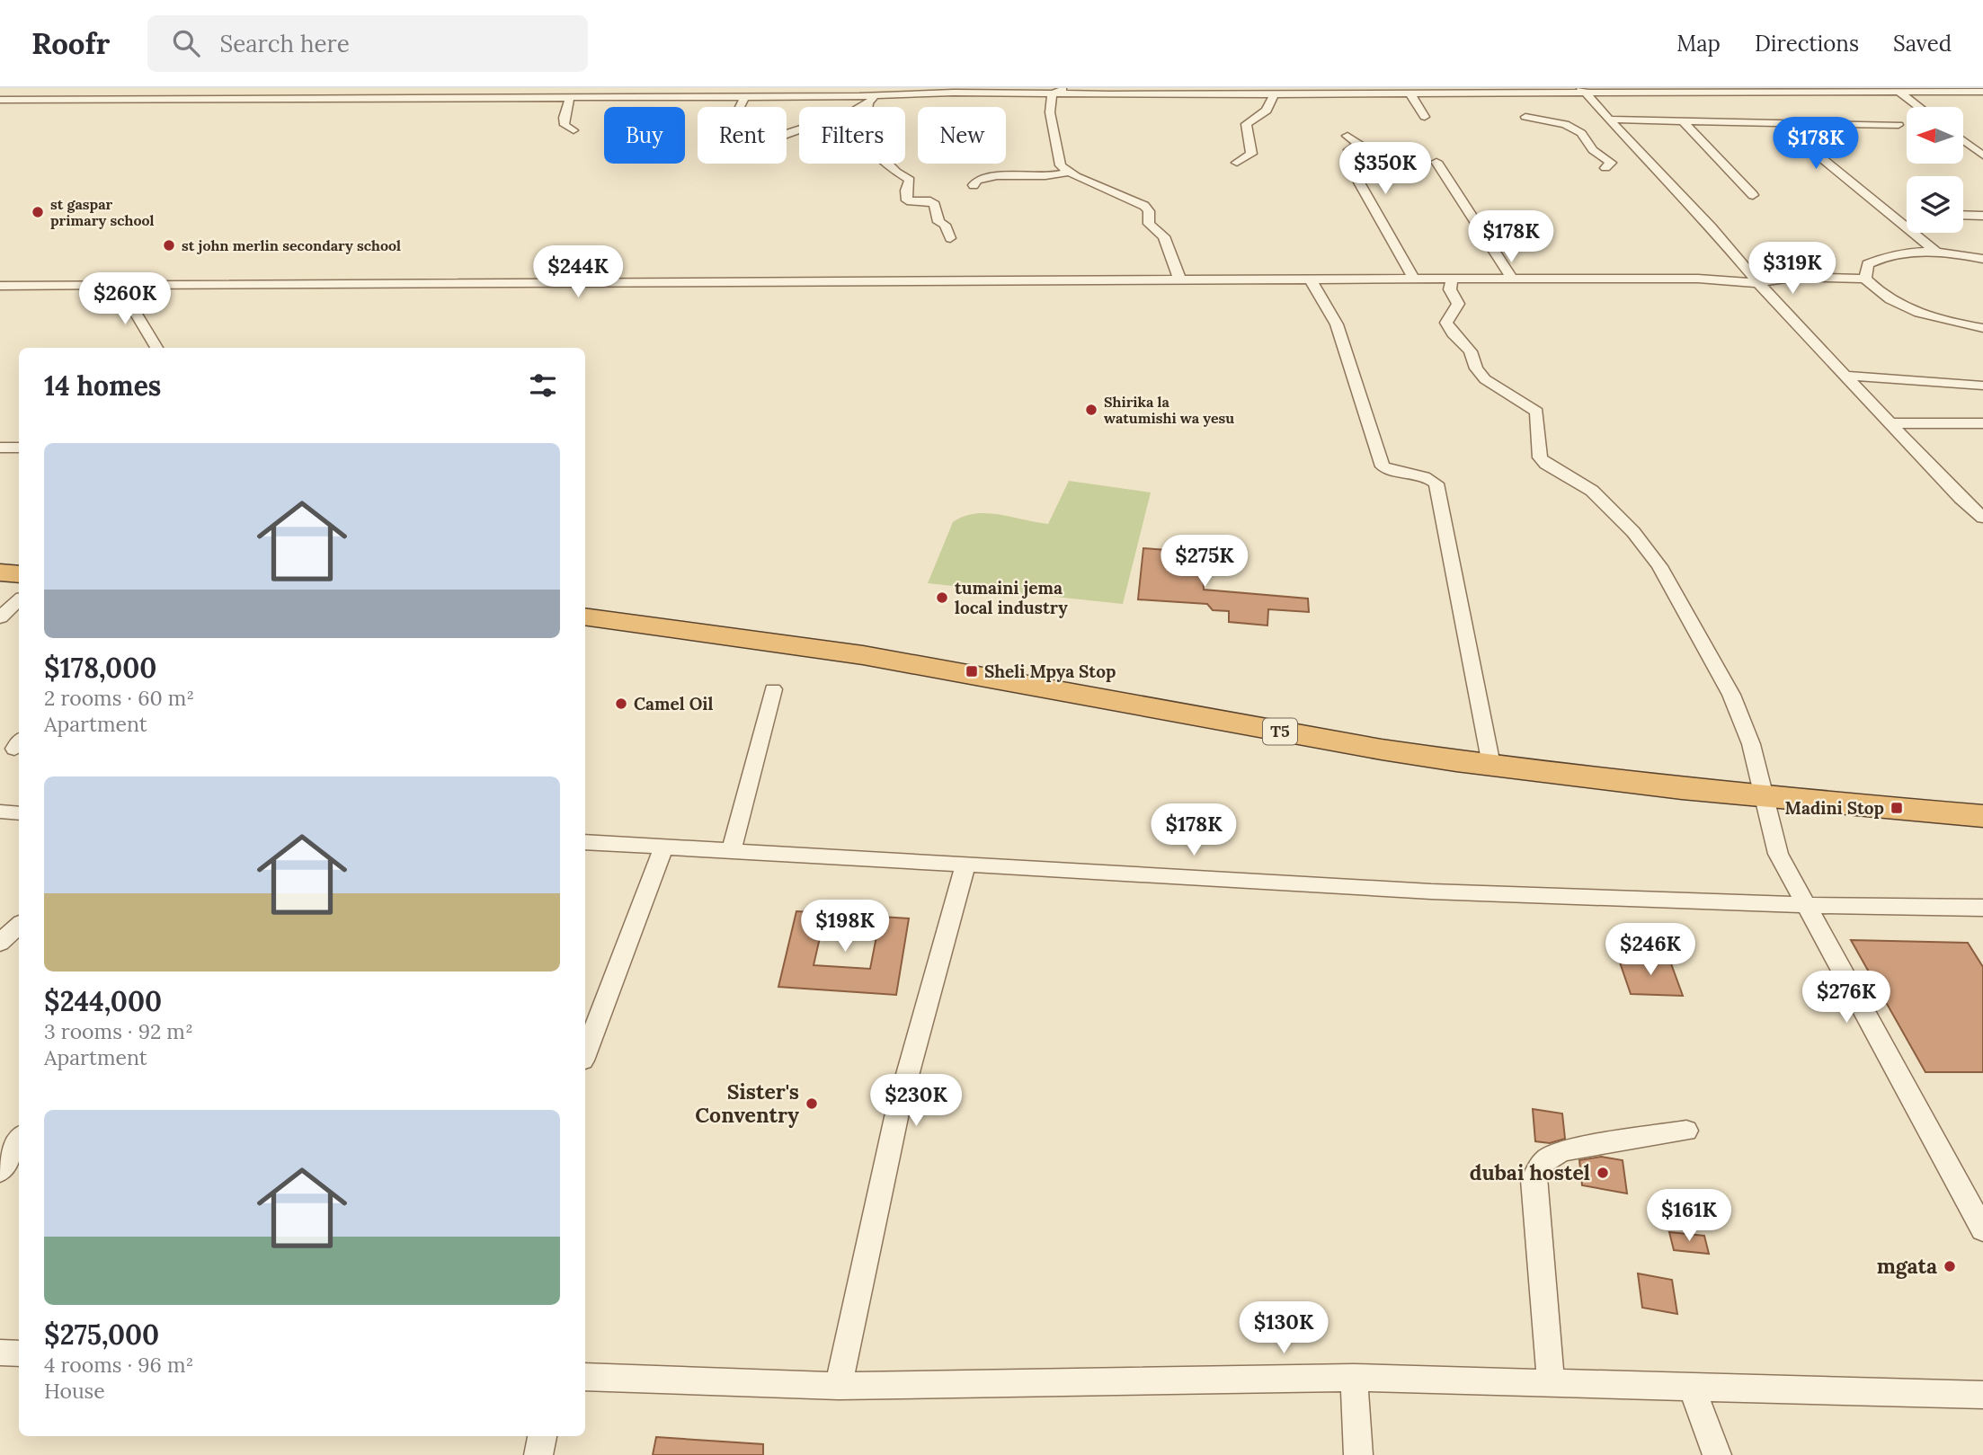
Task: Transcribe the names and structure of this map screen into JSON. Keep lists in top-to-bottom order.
{
  "streets": {
    "highway": ["T5"]
  },
  "places": {
    "other": [
      "st gaspar primary school",
      "st john merlin secondary school",
      "Shirika la watumishi wa yesu",
      "tumaini jema local industry",
      "Camel Oil",
      "Sister's Conventry",
      "dubai hostel",
      "mgata"
    ],
    "transit": ["Sheli Mpya Stop", "Madini Stop"]
  },
  "north": "left",
  "page": {
    "header": "Roofr",
    "search": "Search here",
    "nav": ["Map", "Directions", "Saved"],
    "chip": [
      "Buy",
      "Rent",
      "Filters",
      "New"
    ],
    "price": [
      "$178K",
      "$350K",
      "$178K",
      "$319K",
      "$244K",
      "$260K",
      "$275K",
      "$178K",
      "$198K",
      "$246K",
      "$276K",
      "$230K",
      "$161K",
      "$130K"
    ],
    "heading": "14 homes",
    "list": [
      {
        "name": "$178,000",
        "note": "2 rooms · 60 m² · Apartment"
      },
      {
        "name": "$244,000",
        "note": "3 rooms · 92 m² · Apartment"
      },
      {
        "name": "$275,000",
        "note": "4 rooms · 96 m² · House"
      }
    ]
  }
}
